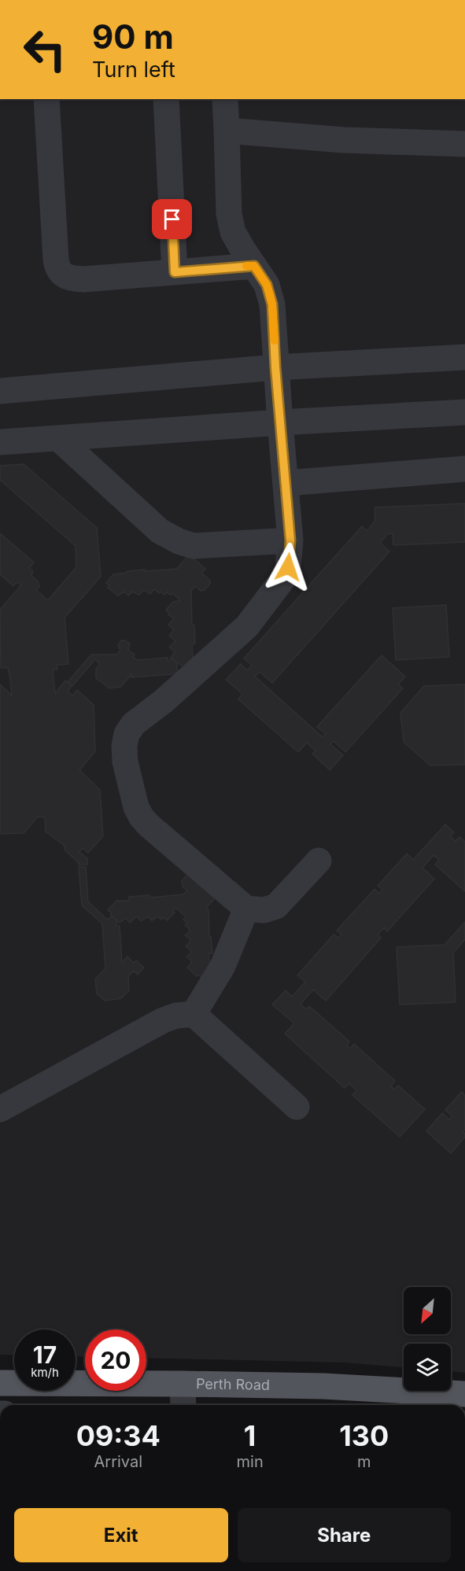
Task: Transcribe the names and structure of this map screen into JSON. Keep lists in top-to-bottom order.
{
  "streets": {
    "main road": ["Perth Road"]
  },
  "north": "bottom left",
  "page": {
    "turn": ["90 m", "Turn left"],
    "speed": "17 km/h",
    "limit": "20",
    "eta": [
      "09:34",
      "Arrival",
      "1",
      "min",
      "130",
      "m"
    ],
    "buttons": ["Exit", "Share"]
  }
}
